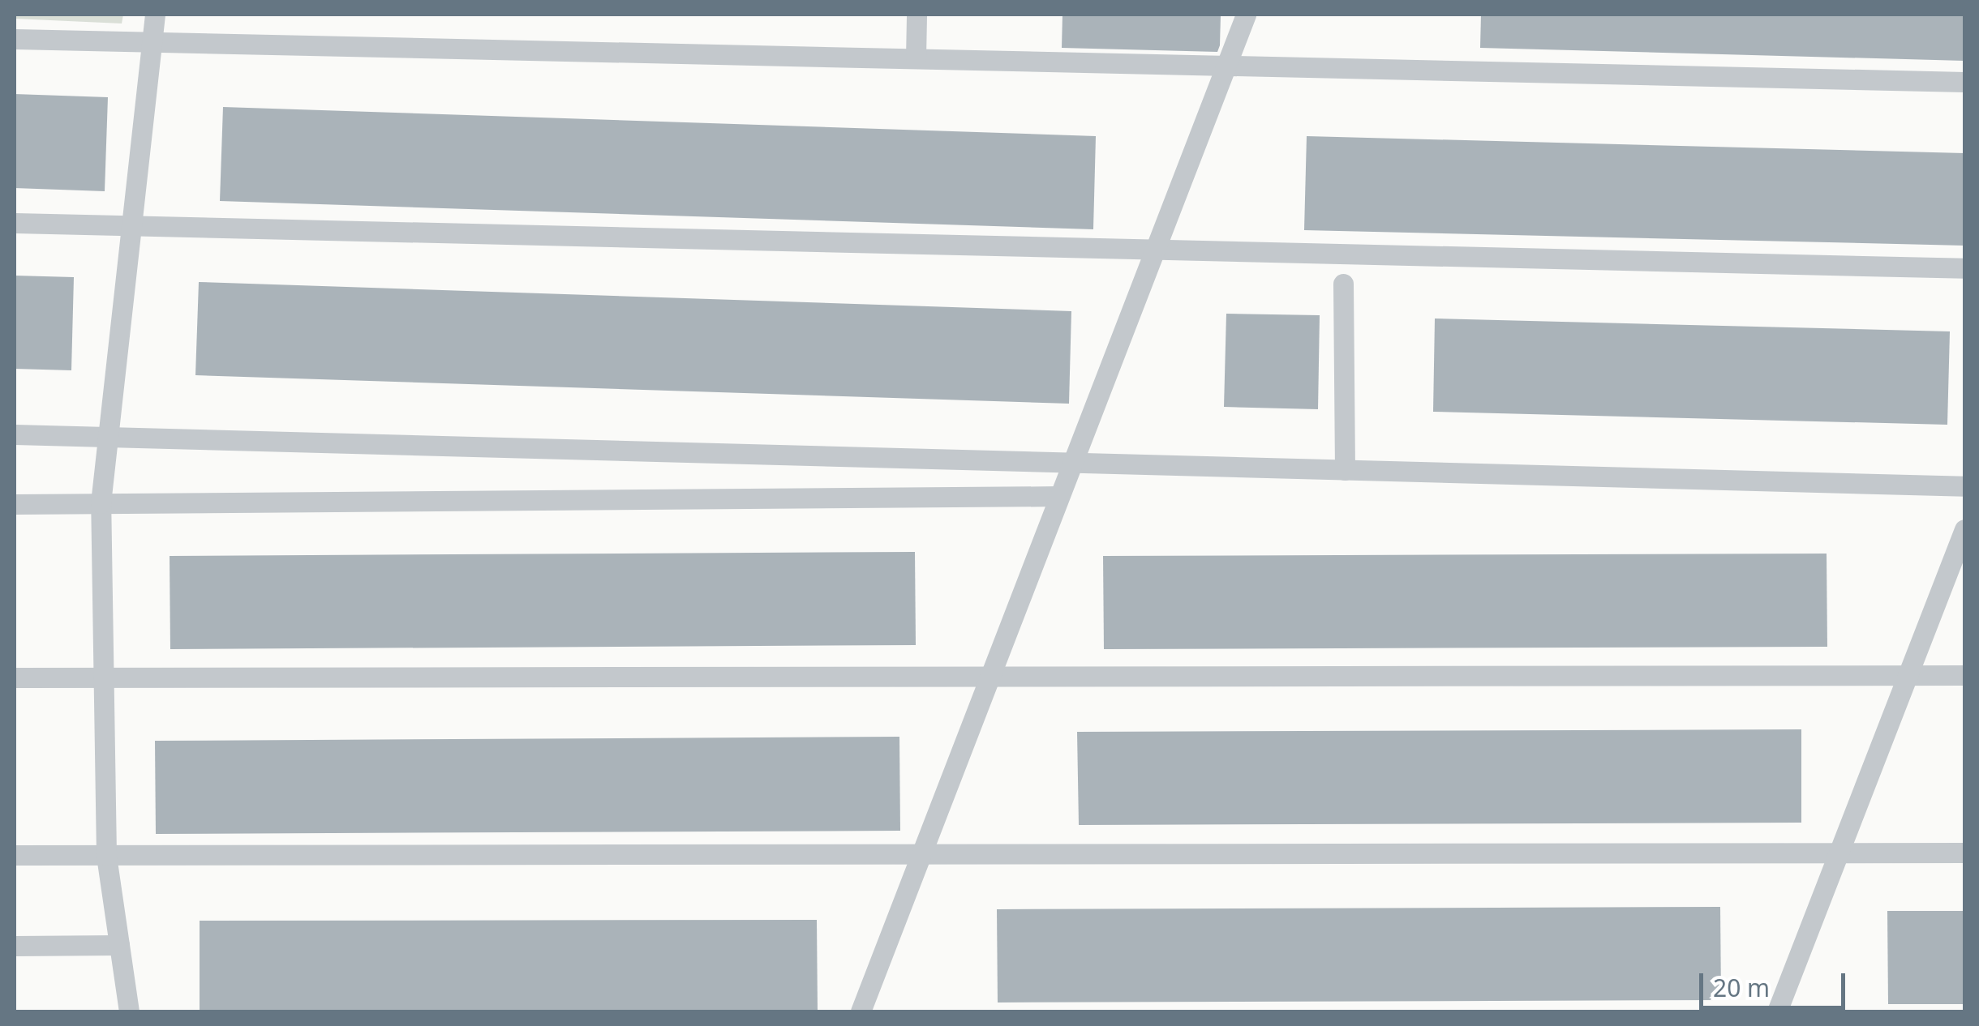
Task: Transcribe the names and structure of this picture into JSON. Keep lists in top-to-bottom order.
{
  "scale_bar": "20 m"
}
